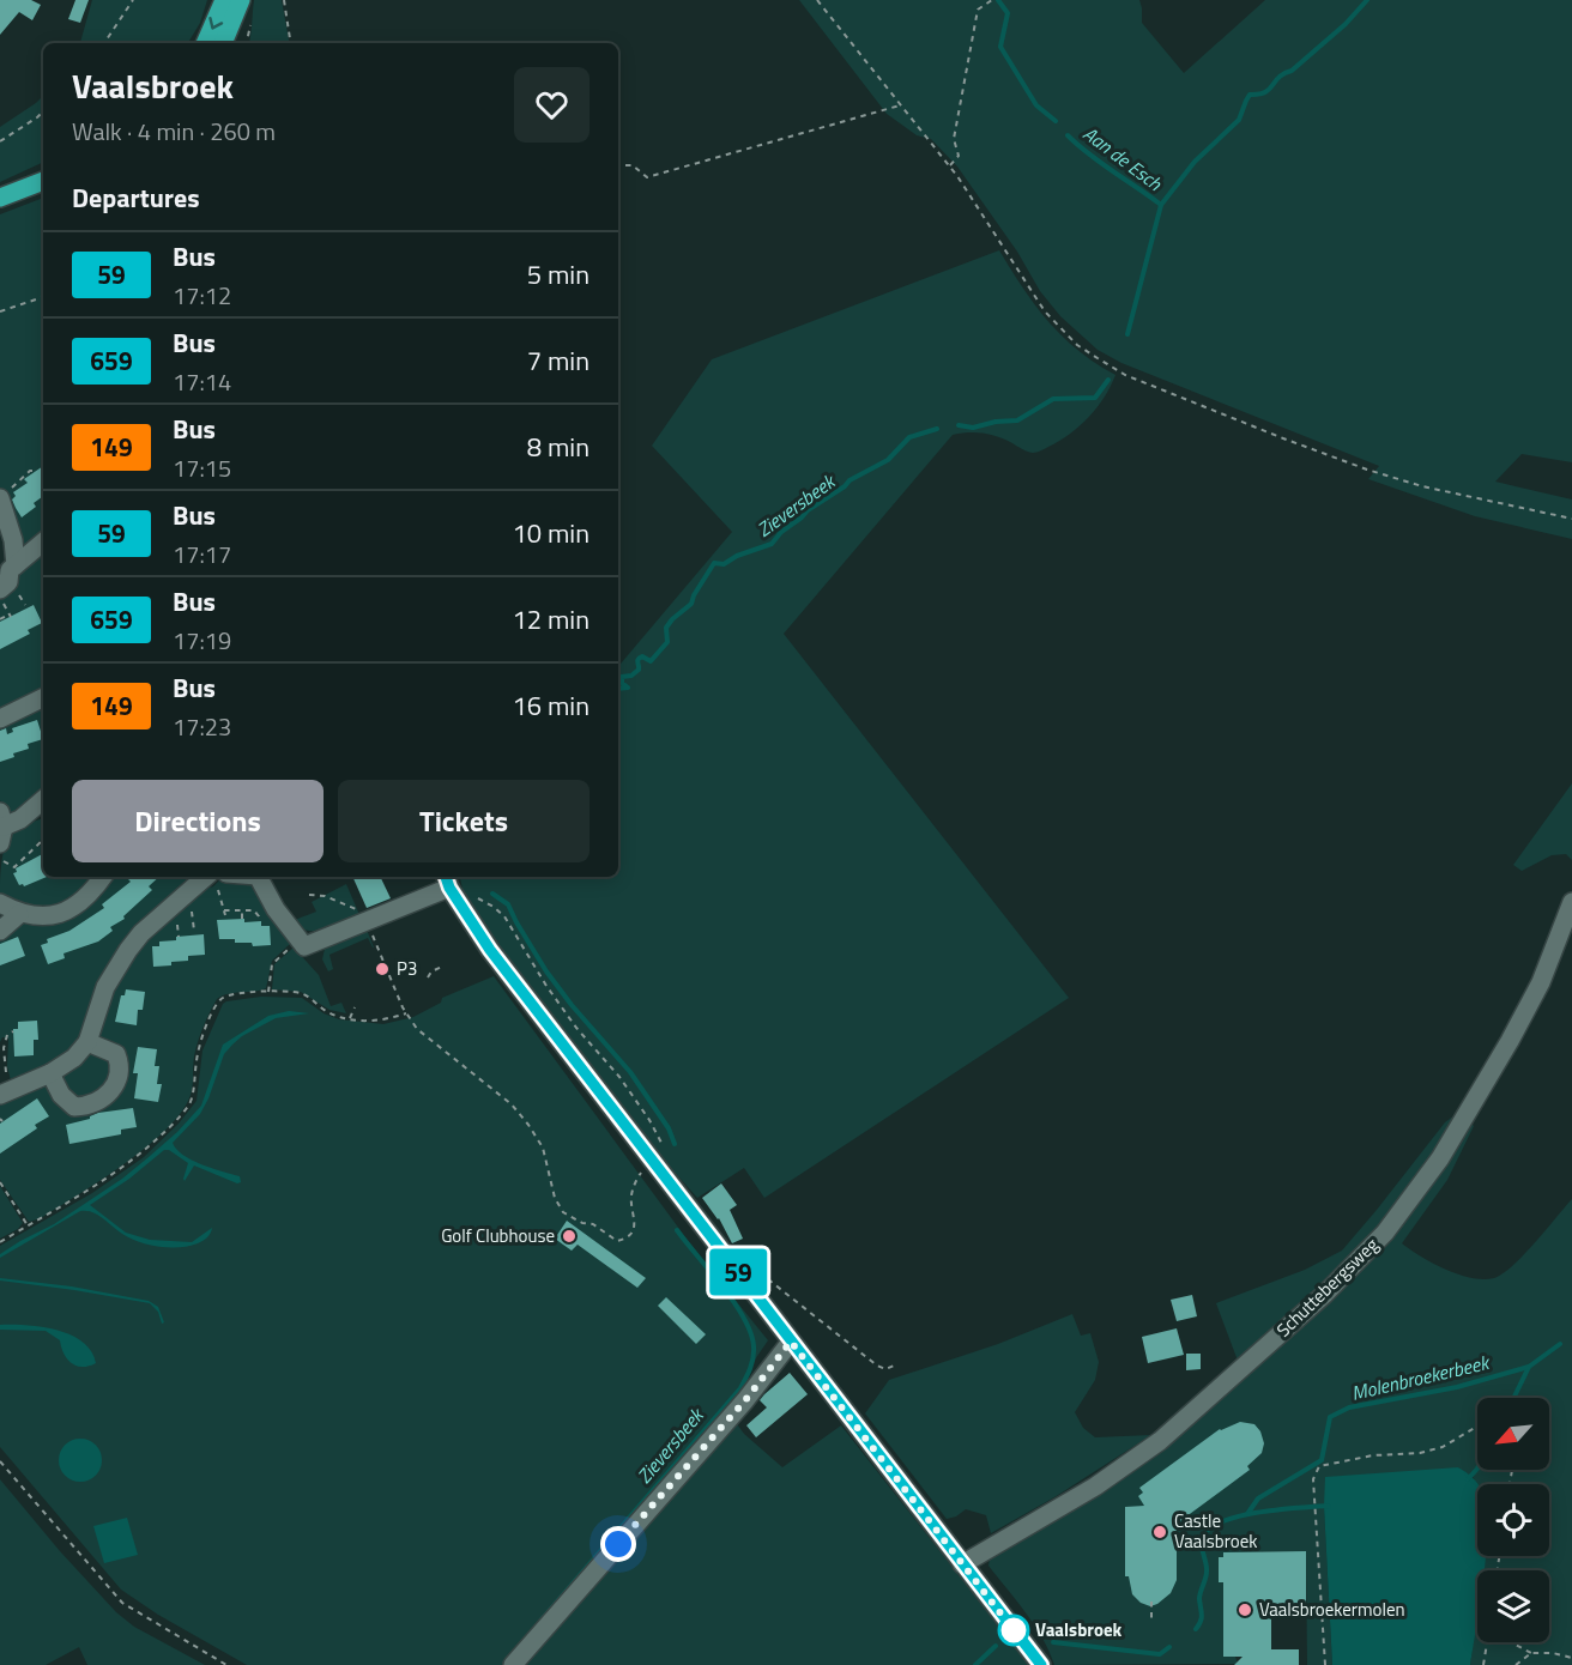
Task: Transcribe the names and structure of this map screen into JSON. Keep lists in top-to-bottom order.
{
  "streets": {
    "street": ["Schuttebergsweg"]
  },
  "water": ["Aan de Esch", "Zieversbeek", "Molenbroekerbeek"],
  "places": [
    "P3",
    "Golf Clubhouse",
    "Castle Vaalsbroek",
    "Vaalsbroekermolen",
    "Vaalsbroek"
  ],
  "lines": ["bus line 59"],
  "north": "bottom left",
  "page": {
    "on_map": "59",
    "heading": [
      ["Vaalsbroek", "Walk · 4 min · 260 m"],
      "Departures"
    ],
    "list": [
      {
        "mark": "59",
        "name": "Bus",
        "note": "17:12",
        "value": "5 min"
      },
      {
        "mark": "659",
        "name": "Bus",
        "note": "17:14",
        "value": "7 min"
      },
      {
        "mark": "149",
        "name": "Bus",
        "note": "17:15",
        "value": "8 min"
      },
      {
        "mark": "59",
        "name": "Bus",
        "note": "17:17",
        "value": "10 min"
      },
      {
        "mark": "659",
        "name": "Bus",
        "note": "17:19",
        "value": "12 min"
      },
      {
        "mark": "149",
        "name": "Bus",
        "note": "17:23",
        "value": "16 min"
      }
    ],
    "buttons": ["Directions", "Tickets"]
  }
}
